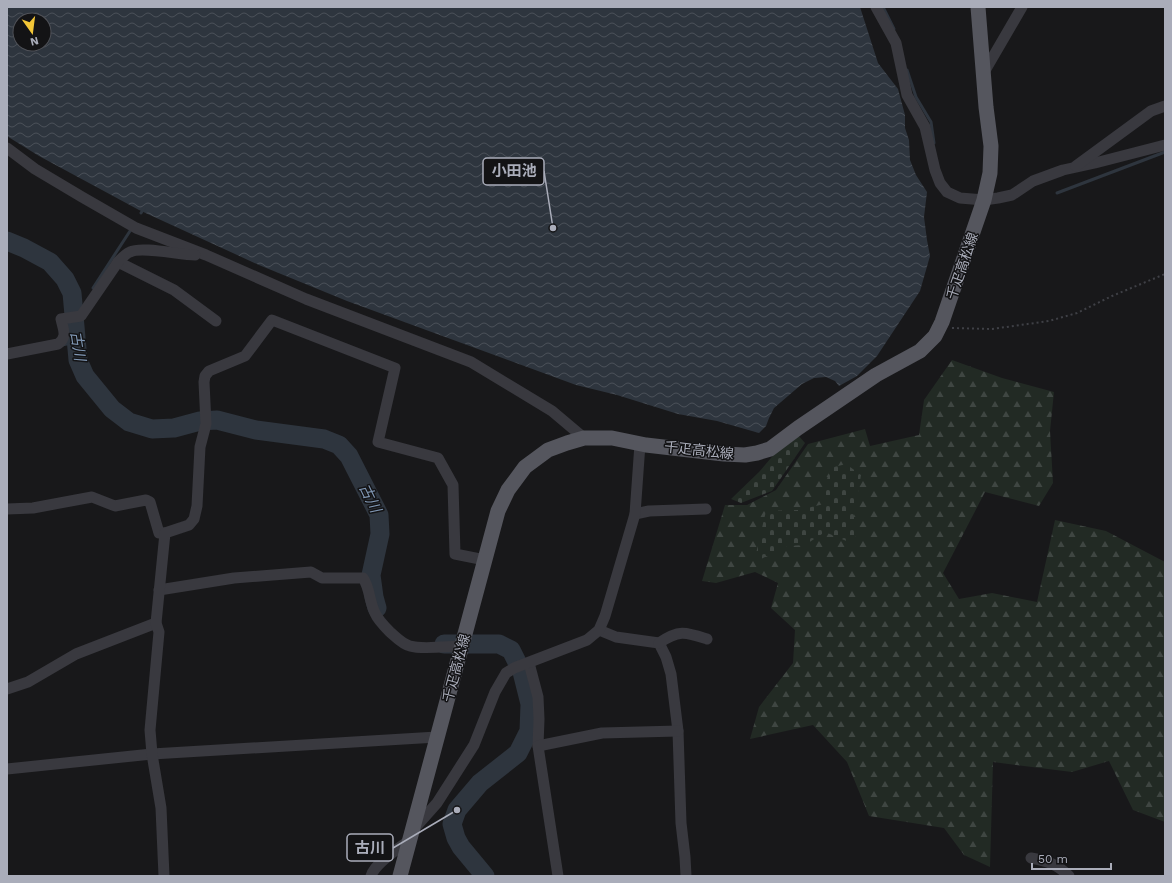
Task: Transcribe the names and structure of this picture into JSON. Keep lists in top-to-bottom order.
{
  "streets": {
    "main road": ["千疋高松線"]
  },
  "water": ["古川"],
  "places": ["小田池", "古川"],
  "scale_bar": "50 m",
  "north": "bottom"
}
